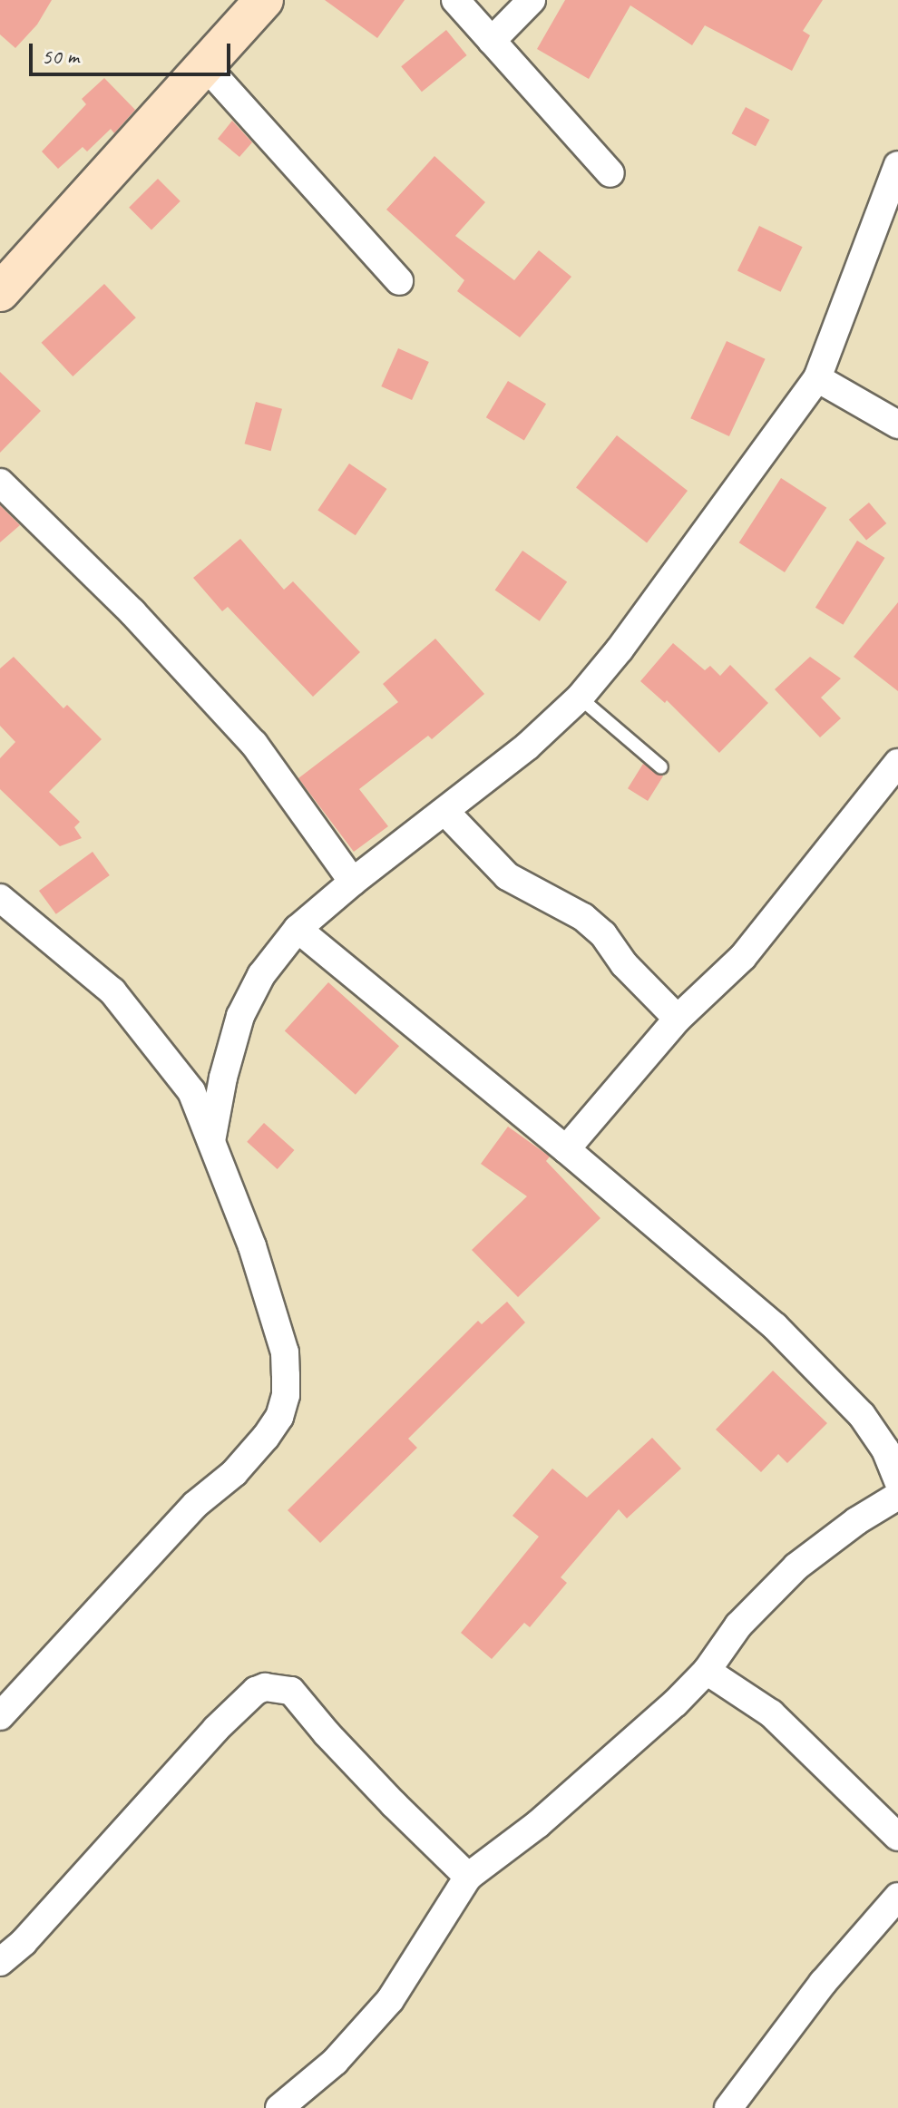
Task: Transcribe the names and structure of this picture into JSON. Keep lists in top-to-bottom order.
{
  "scale_bar": "50 m"
}
